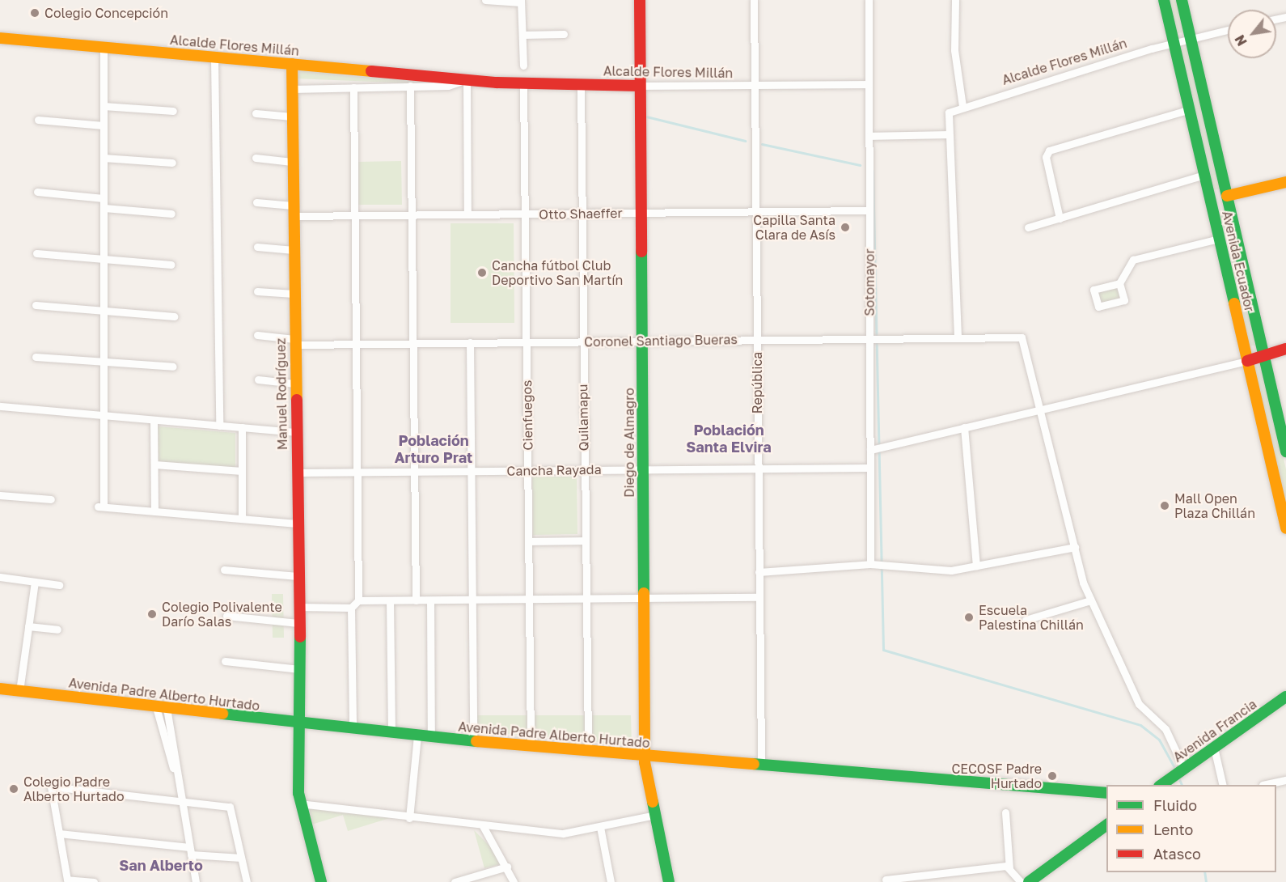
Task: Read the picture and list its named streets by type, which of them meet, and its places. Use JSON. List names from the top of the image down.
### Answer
{
  "streets": {
    "street": [
      "Alcalde Flores Millán",
      "Otto Shaeffer",
      "Avenida Ecuador",
      "Sotomayor",
      "Coronel Santiago Bueras",
      "República",
      "Manuel Rodríguez",
      "Cienfuegos",
      "Quilamapu",
      "Diego de Almagro",
      "Cancha Rayada",
      "Avenida Padre Alberto Hurtado",
      "Avenida Francia"
    ]
  },
  "crossings": [
    ["Alcalde Flores Millán", "Avenida Ecuador"],
    ["Alcalde Flores Millán", "Sotomayor"],
    ["Alcalde Flores Millán", "República"],
    ["Alcalde Flores Millán", "Manuel Rodríguez"],
    ["Alcalde Flores Millán", "Cienfuegos"],
    ["Alcalde Flores Millán", "Quilamapu"],
    ["Alcalde Flores Millán", "Diego de Almagro"],
    ["Otto Shaeffer", "Sotomayor"],
    ["Otto Shaeffer", "República"],
    ["Otto Shaeffer", "Manuel Rodríguez"],
    ["Otto Shaeffer", "Cienfuegos"],
    ["Otto Shaeffer", "Quilamapu"],
    ["Otto Shaeffer", "Diego de Almagro"],
    ["Sotomayor", "Coronel Santiago Bueras"],
    ["Sotomayor", "Cancha Rayada"],
    ["Coronel Santiago Bueras", "República"],
    ["Coronel Santiago Bueras", "Manuel Rodríguez"],
    ["Coronel Santiago Bueras", "Cienfuegos"],
    ["Coronel Santiago Bueras", "Quilamapu"],
    ["Coronel Santiago Bueras", "Diego de Almagro"],
    ["República", "Cancha Rayada"],
    ["República", "Avenida Padre Alberto Hurtado"],
    ["Manuel Rodríguez", "Cancha Rayada"],
    ["Manuel Rodríguez", "Avenida Padre Alberto Hurtado"],
    ["Cienfuegos", "Cancha Rayada"],
    ["Cienfuegos", "Avenida Padre Alberto Hurtado"],
    ["Quilamapu", "Cancha Rayada"],
    ["Quilamapu", "Avenida Padre Alberto Hurtado"],
    ["Diego de Almagro", "Cancha Rayada"],
    ["Diego de Almagro", "Avenida Padre Alberto Hurtado"]
  ],
  "districts": ["Población Santa Elvira", "Población Arturo Prat", "San Alberto"],
  "places": [
    "Colegio Concepción",
    "Capilla Santa Clara de Asís",
    "Cancha fútbol Club Deportivo San Martín",
    "Mall Open Plaza Chillán",
    "Colegio Polivalente Darío Salas",
    "Escuela Palestina Chillán",
    "CECOSF Padre Hurtado",
    "Colegio Padre Alberto Hurtado"
  ],
  "legend": ["Fluido", "Lento", "Atasco"],
  "north": "bottom left"
}
